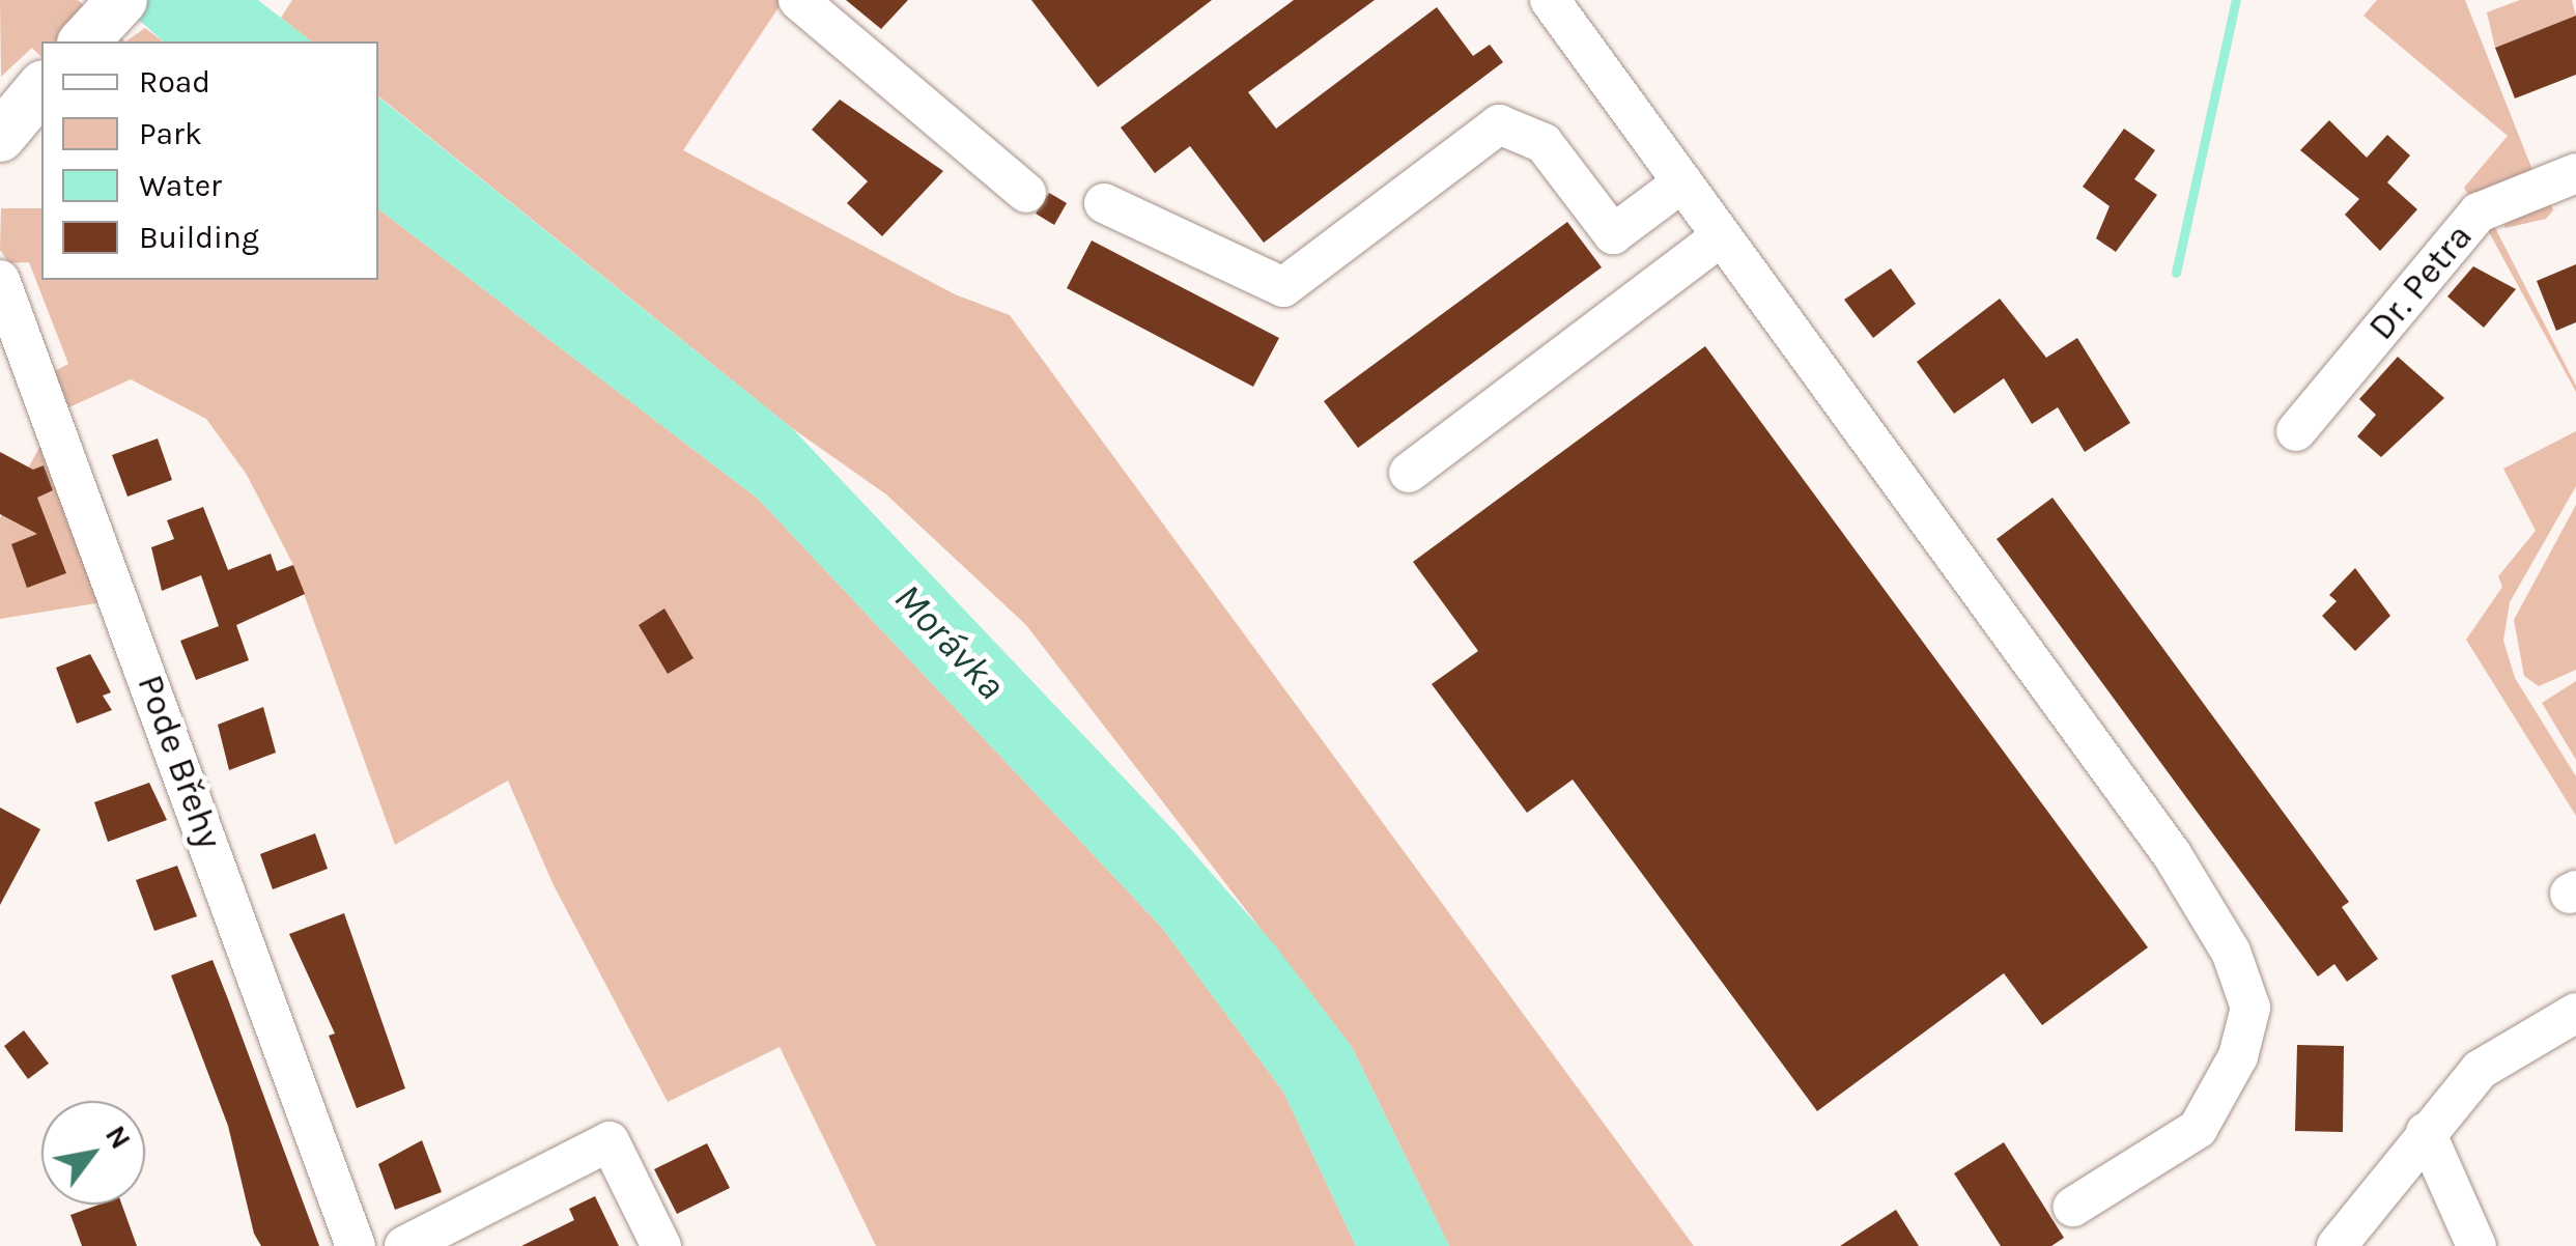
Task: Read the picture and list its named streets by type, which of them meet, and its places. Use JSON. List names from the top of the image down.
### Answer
{
  "streets": {
    "street": ["Dr. Petra", "Pode Břehy"]
  },
  "water": ["Morávka"],
  "legend": [
    "Road",
    "Park",
    "Water",
    "Building"
  ],
  "north": "top right"
}
